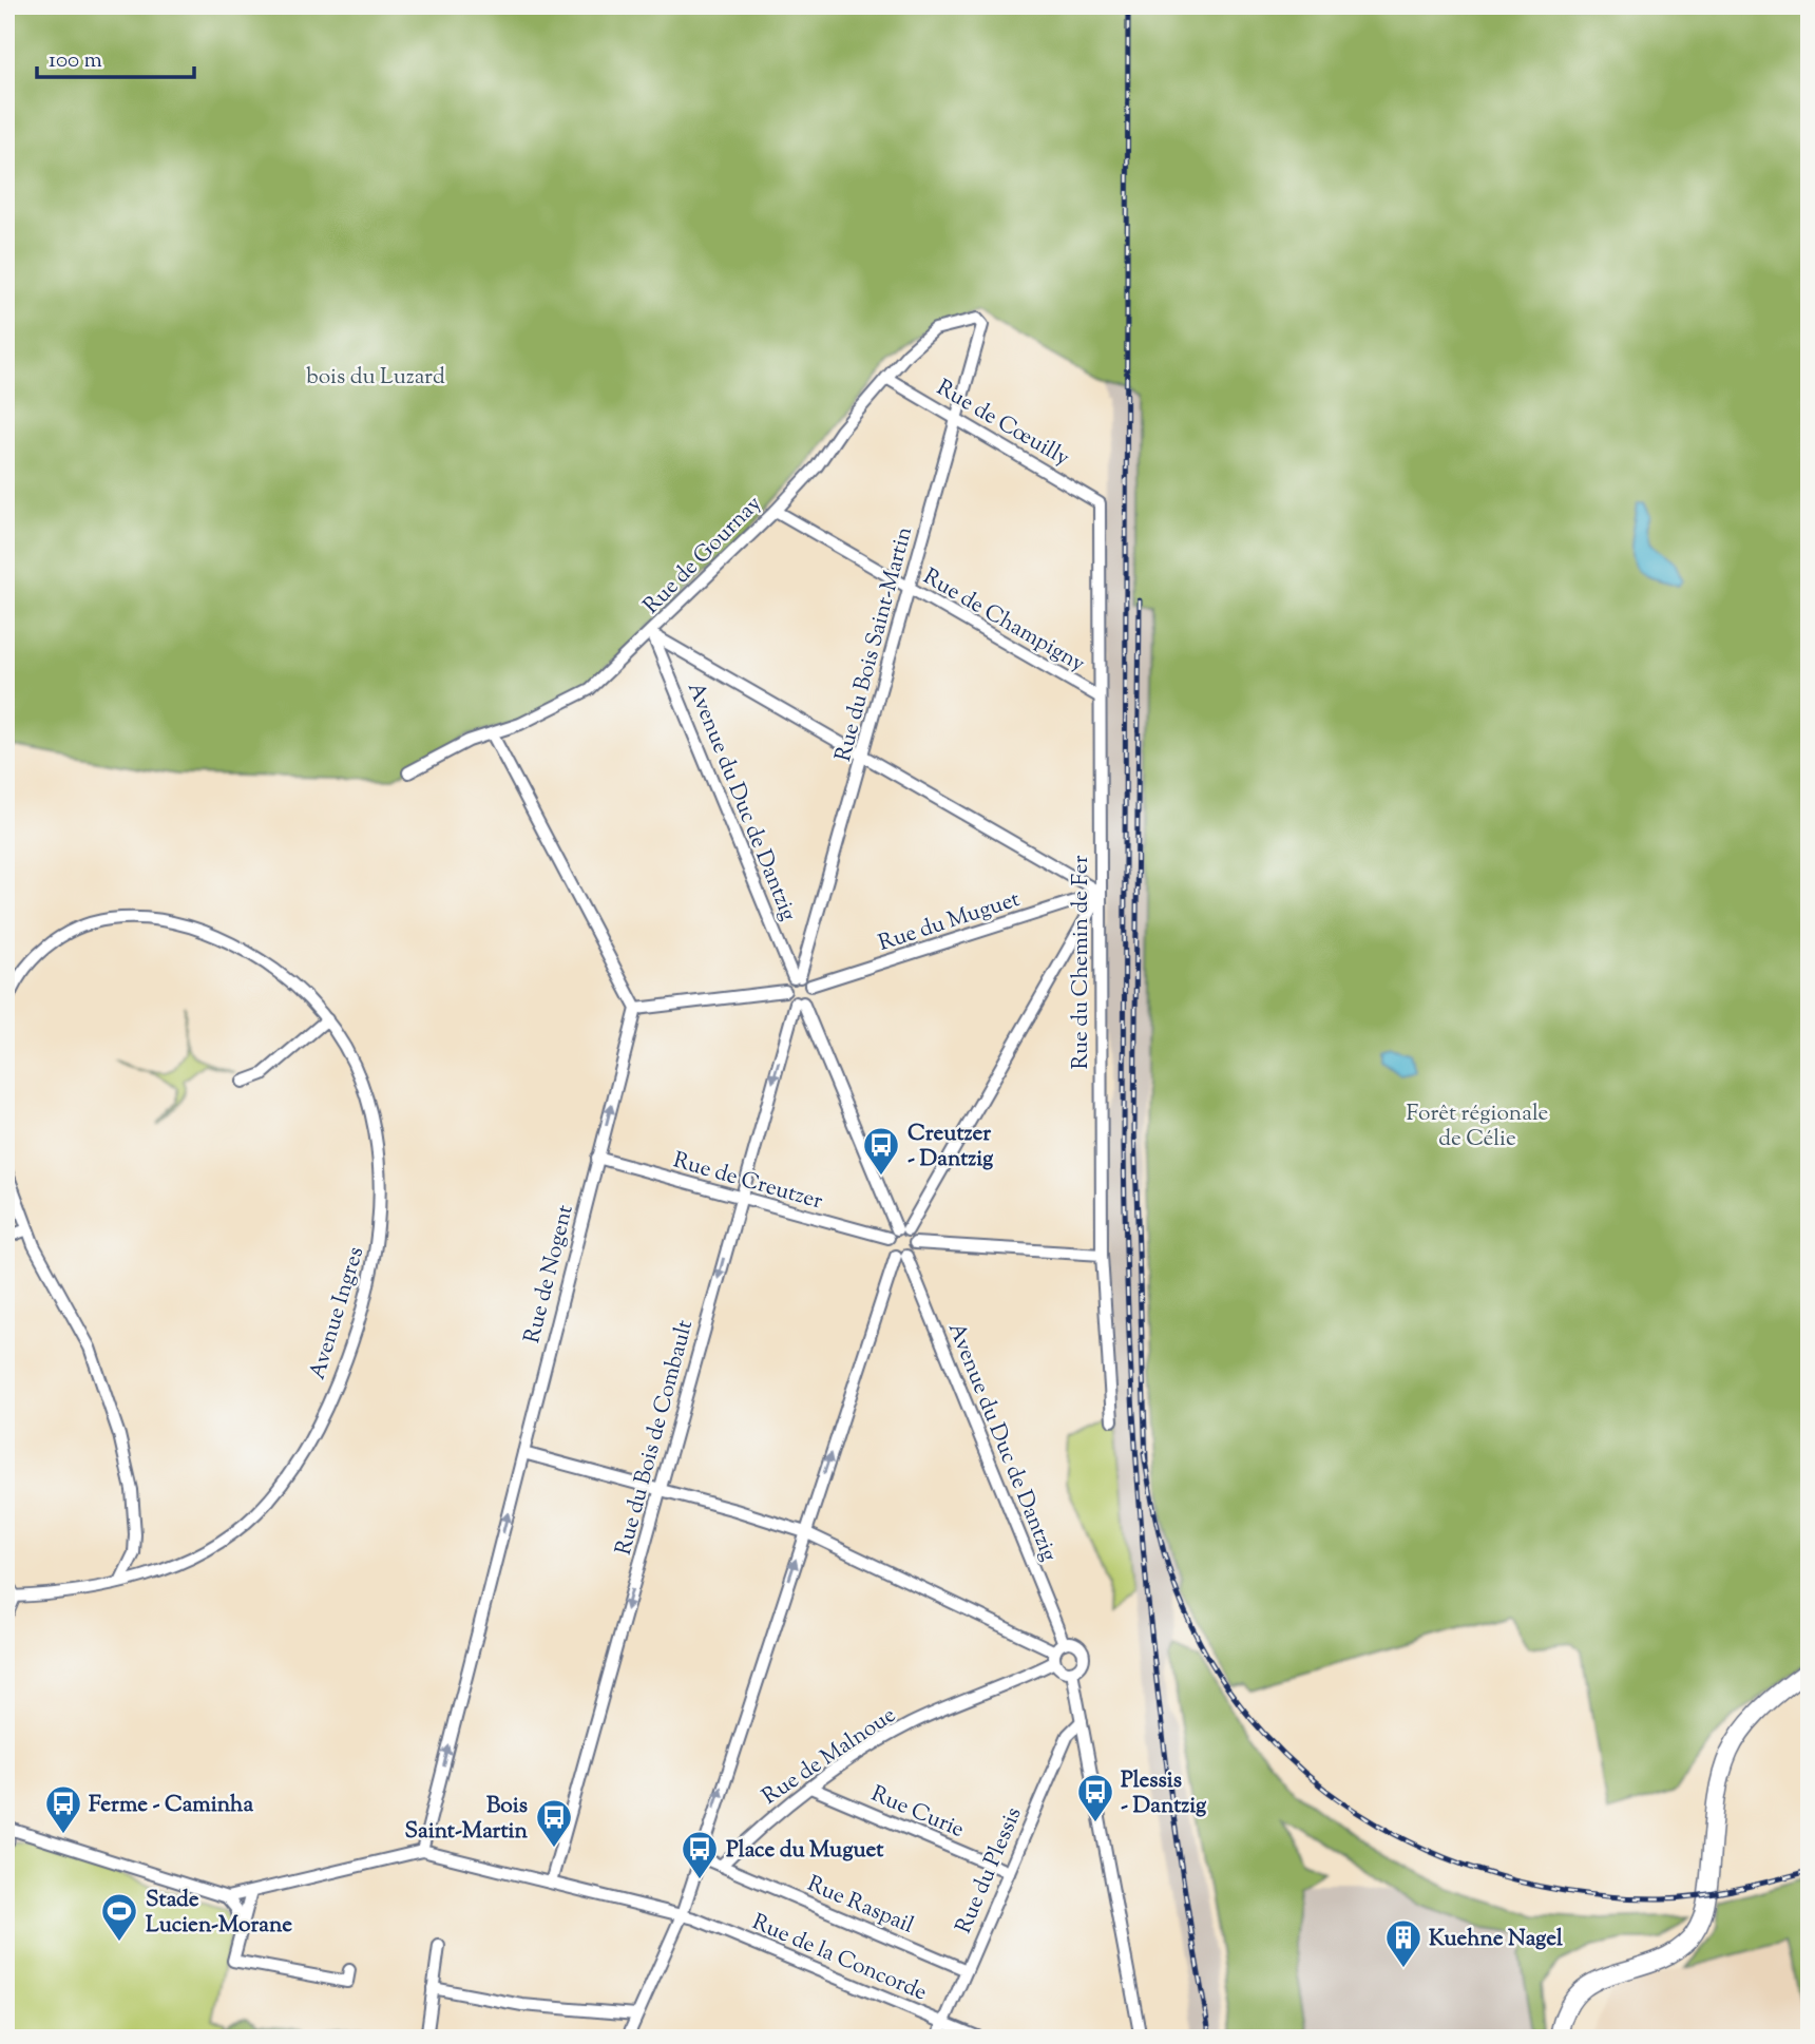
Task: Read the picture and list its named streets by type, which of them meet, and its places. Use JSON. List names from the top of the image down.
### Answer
{
  "streets": {
    "street": [
      "Rue de Cœuilly",
      "Rue de Gournay",
      "Rue de Champigny",
      "Rue du Bois Saint-Martin",
      "Avenue du Duc de Dantzig",
      "Rue du Muguet",
      "Rue du Chemin de Fer",
      "Rue de Creutzer",
      "Rue de Nogent",
      "Avenue Ingres",
      "Rue du Bois de Combault",
      "Rue de Malnoue",
      "Rue Curie",
      "Rue du Plessis",
      "Rue Raspail",
      "Rue de la Concorde"
    ]
  },
  "crossings": [
    ["Rue de Cœuilly", "Rue de Gournay"],
    ["Rue de Cœuilly", "Rue du Bois Saint-Martin"],
    ["Rue de Cœuilly", "Rue du Chemin de Fer"],
    ["Rue de Gournay", "Rue de Champigny"],
    ["Rue de Gournay", "Rue du Bois Saint-Martin"],
    ["Rue de Gournay", "Avenue du Duc de Dantzig"],
    ["Rue de Champigny", "Rue du Bois Saint-Martin"],
    ["Rue de Champigny", "Rue du Chemin de Fer"],
    ["Rue du Bois Saint-Martin", "Avenue du Duc de Dantzig"],
    ["Avenue du Duc de Dantzig", "Rue de Creutzer"],
    ["Avenue du Duc de Dantzig", "Rue de Malnoue"],
    ["Rue du Muguet", "Rue du Chemin de Fer"],
    ["Rue du Muguet", "Rue du Bois de Combault"],
    ["Rue de Creutzer", "Rue de Nogent"],
    ["Rue de Creutzer", "Rue du Bois de Combault"],
    ["Rue de Nogent", "Rue de la Concorde"],
    ["Rue du Bois de Combault", "Rue de la Concorde"],
    ["Rue de Malnoue", "Rue Curie"],
    ["Rue de Malnoue", "Rue Raspail"],
    ["Rue Curie", "Rue du Plessis"],
    ["Rue du Plessis", "Rue Raspail"],
    ["Rue du Plessis", "Rue de la Concorde"]
  ],
  "one_way": ["Rue de Nogent", "Rue du Bois de Combault"],
  "parks": ["bois du Luzard", "Forêt régionale de Célie"],
  "places": {
    "bus stop": [
      "Creutzer - Dantzig",
      "Plessis - Dantzig",
      "Ferme - Caminha",
      "Bois Saint-Martin",
      "Place du Muguet"
    ],
    "sports": ["Stade Lucien-Morane"],
    "building": ["Kuehne Nagel"]
  },
  "scale_bar": "100 m"
}
